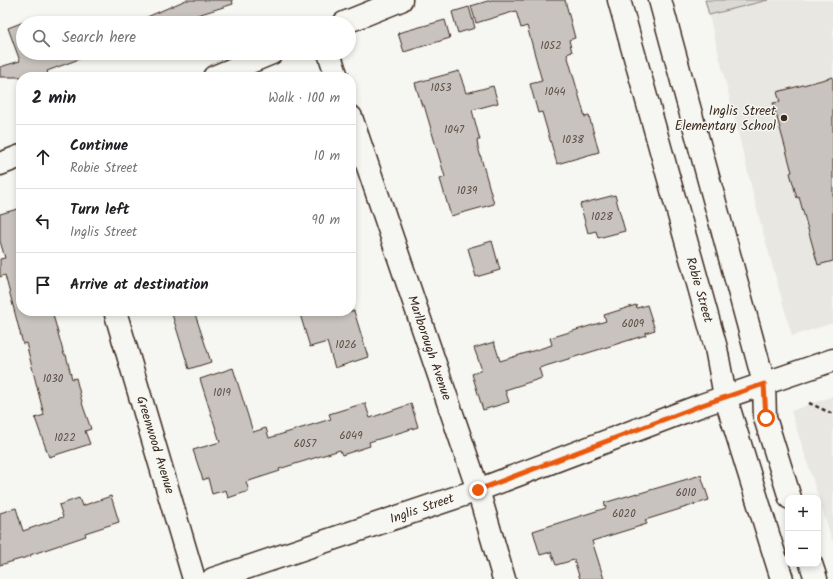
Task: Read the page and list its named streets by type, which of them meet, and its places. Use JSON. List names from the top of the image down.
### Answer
{
  "streets": {
    "street": [
      "Robie Street",
      "Marlborough Avenue",
      "Greenwood Avenue",
      "Inglis Street"
    ]
  },
  "crossings": [
    ["Robie Street", "Inglis Street"],
    ["Marlborough Avenue", "Inglis Street"]
  ],
  "places": ["Inglis Street Elementary School"],
  "house_numbers": [
    "1052",
    "1053",
    "1044",
    "1047",
    "1038",
    "1039",
    "1028",
    "6009",
    "1026",
    "1030",
    "1019",
    "6049",
    "1022",
    "6057",
    "6010",
    "6020"
  ],
  "page": {
    "search": "Search here",
    "heading": ["2 min", "Walk · 100 m"],
    "list": [
      ["Continue", "Robie Street", "10 m"],
      ["Turn left", "Inglis Street", "90 m"],
      "Arrive at destination"
    ],
    "map_buttons": ["+", "−"]
  }
}
